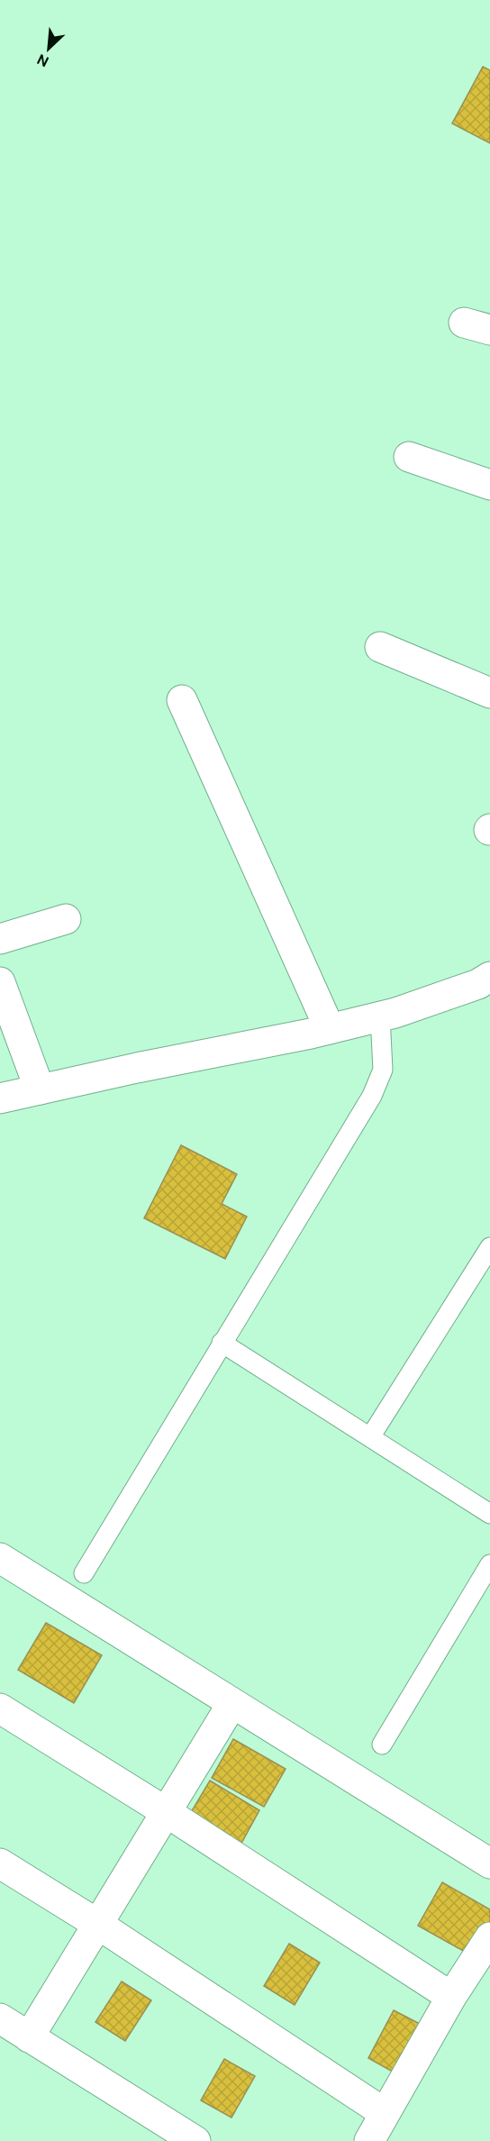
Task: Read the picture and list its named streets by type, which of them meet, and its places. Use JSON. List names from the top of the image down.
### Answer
{
  "north": "bottom left"
}
